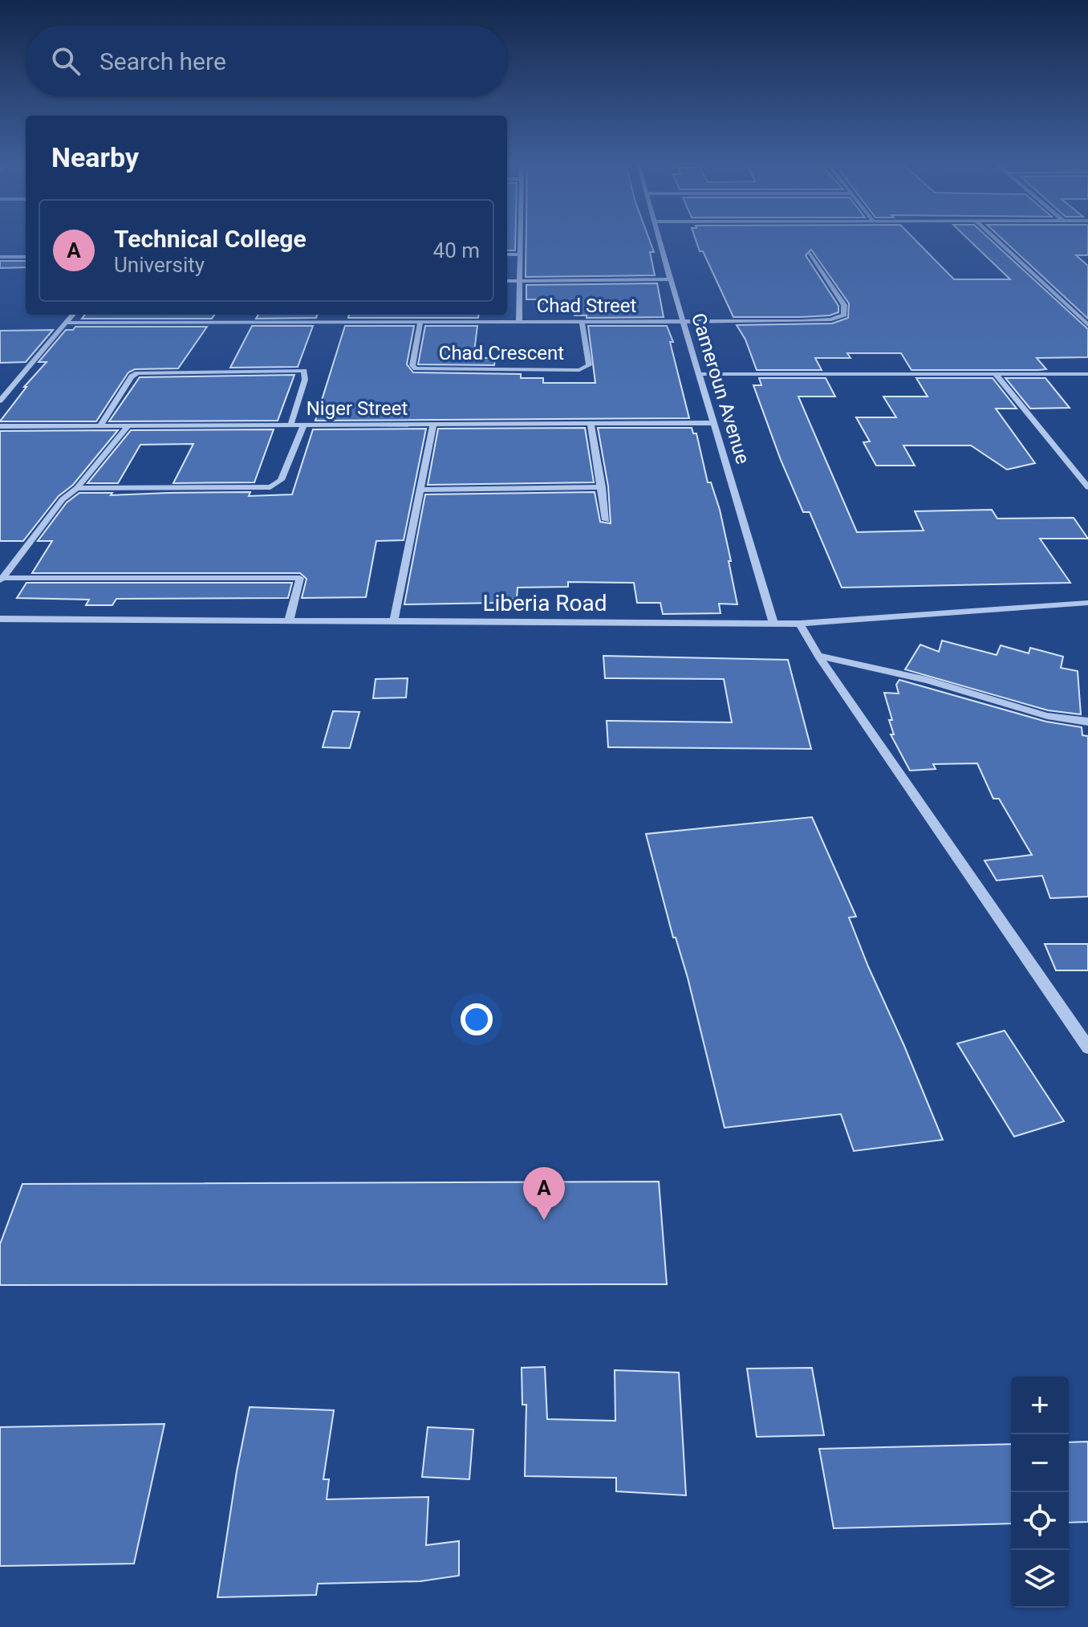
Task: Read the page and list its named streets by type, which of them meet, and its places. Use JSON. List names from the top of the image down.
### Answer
{
  "streets": {
    "street": [
      "Chad Street",
      "Chad Crescent",
      "Cameroun Avenue",
      "Niger Street",
      "Liberia Road"
    ]
  },
  "crossings": [
    ["Chad Street", "Chad Crescent"],
    ["Chad Street", "Cameroun Avenue"],
    ["Cameroun Avenue", "Niger Street"],
    ["Cameroun Avenue", "Liberia Road"]
  ],
  "page": {
    "search": "Search here",
    "heading": "Nearby",
    "list": [
      {
        "mark": "A",
        "name": "Technical College",
        "note": "University",
        "value": "40 m"
      }
    ],
    "pins": "A",
    "map_buttons": ["+", "−"]
  }
}
